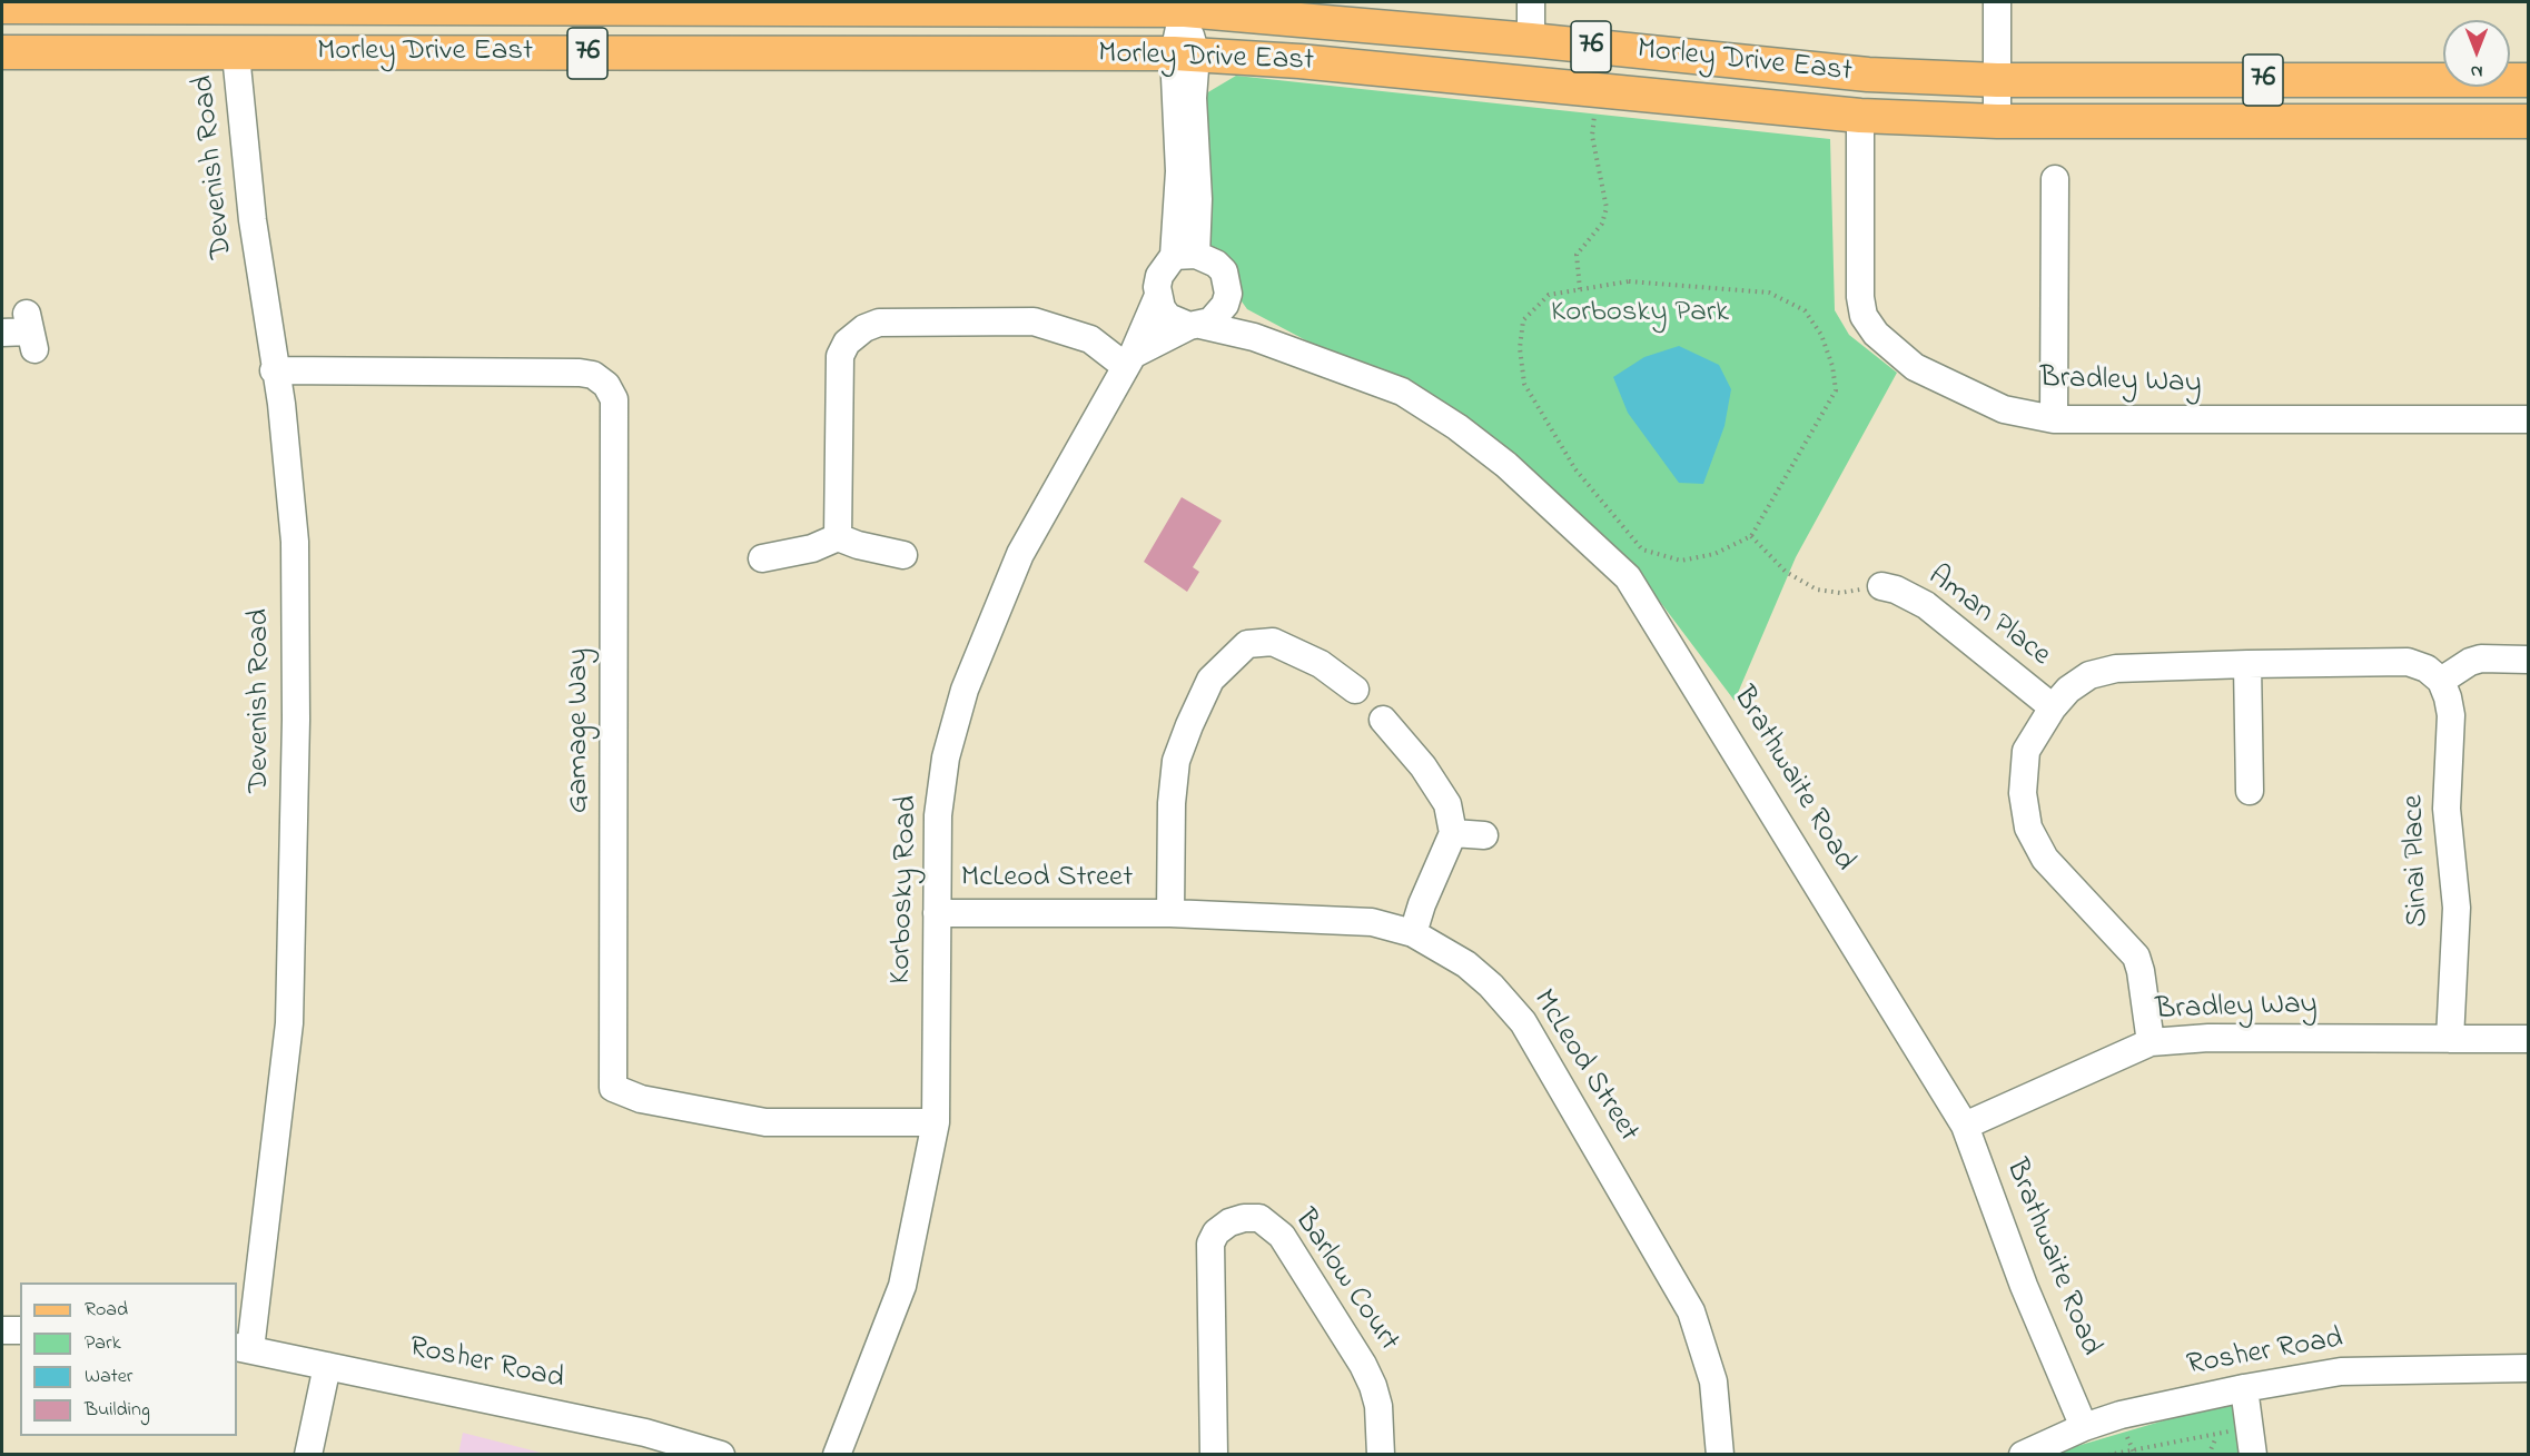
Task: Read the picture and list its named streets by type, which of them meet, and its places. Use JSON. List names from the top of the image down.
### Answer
{
  "streets": {
    "main road": ["76", "Morley Drive East"],
    "street": [
      "Devenish Road",
      "Bradley Way",
      "Aman Place",
      "Gamage Way",
      "Brathwaite Road",
      "Sinai Place",
      "McLeod Street",
      "Korbosky Road",
      "Barlow Court",
      "Rosher Road"
    ]
  },
  "crossings": [
    ["Morley Drive East", "Devenish Road"],
    ["Morley Drive East", "Bradley Way"],
    ["Devenish Road", "Gamage Way"],
    ["Devenish Road", "Rosher Road"],
    ["Bradley Way", "Brathwaite Road"],
    ["Bradley Way", "Sinai Place"],
    ["Gamage Way", "Korbosky Road"],
    ["Brathwaite Road", "Korbosky Road"],
    ["Brathwaite Road", "Rosher Road"],
    ["McLeod Street", "Korbosky Road"]
  ],
  "parks": ["Korbosky Park"],
  "legend": [
    "Road",
    "Park",
    "Water",
    "Building"
  ],
  "north": "bottom"
}
